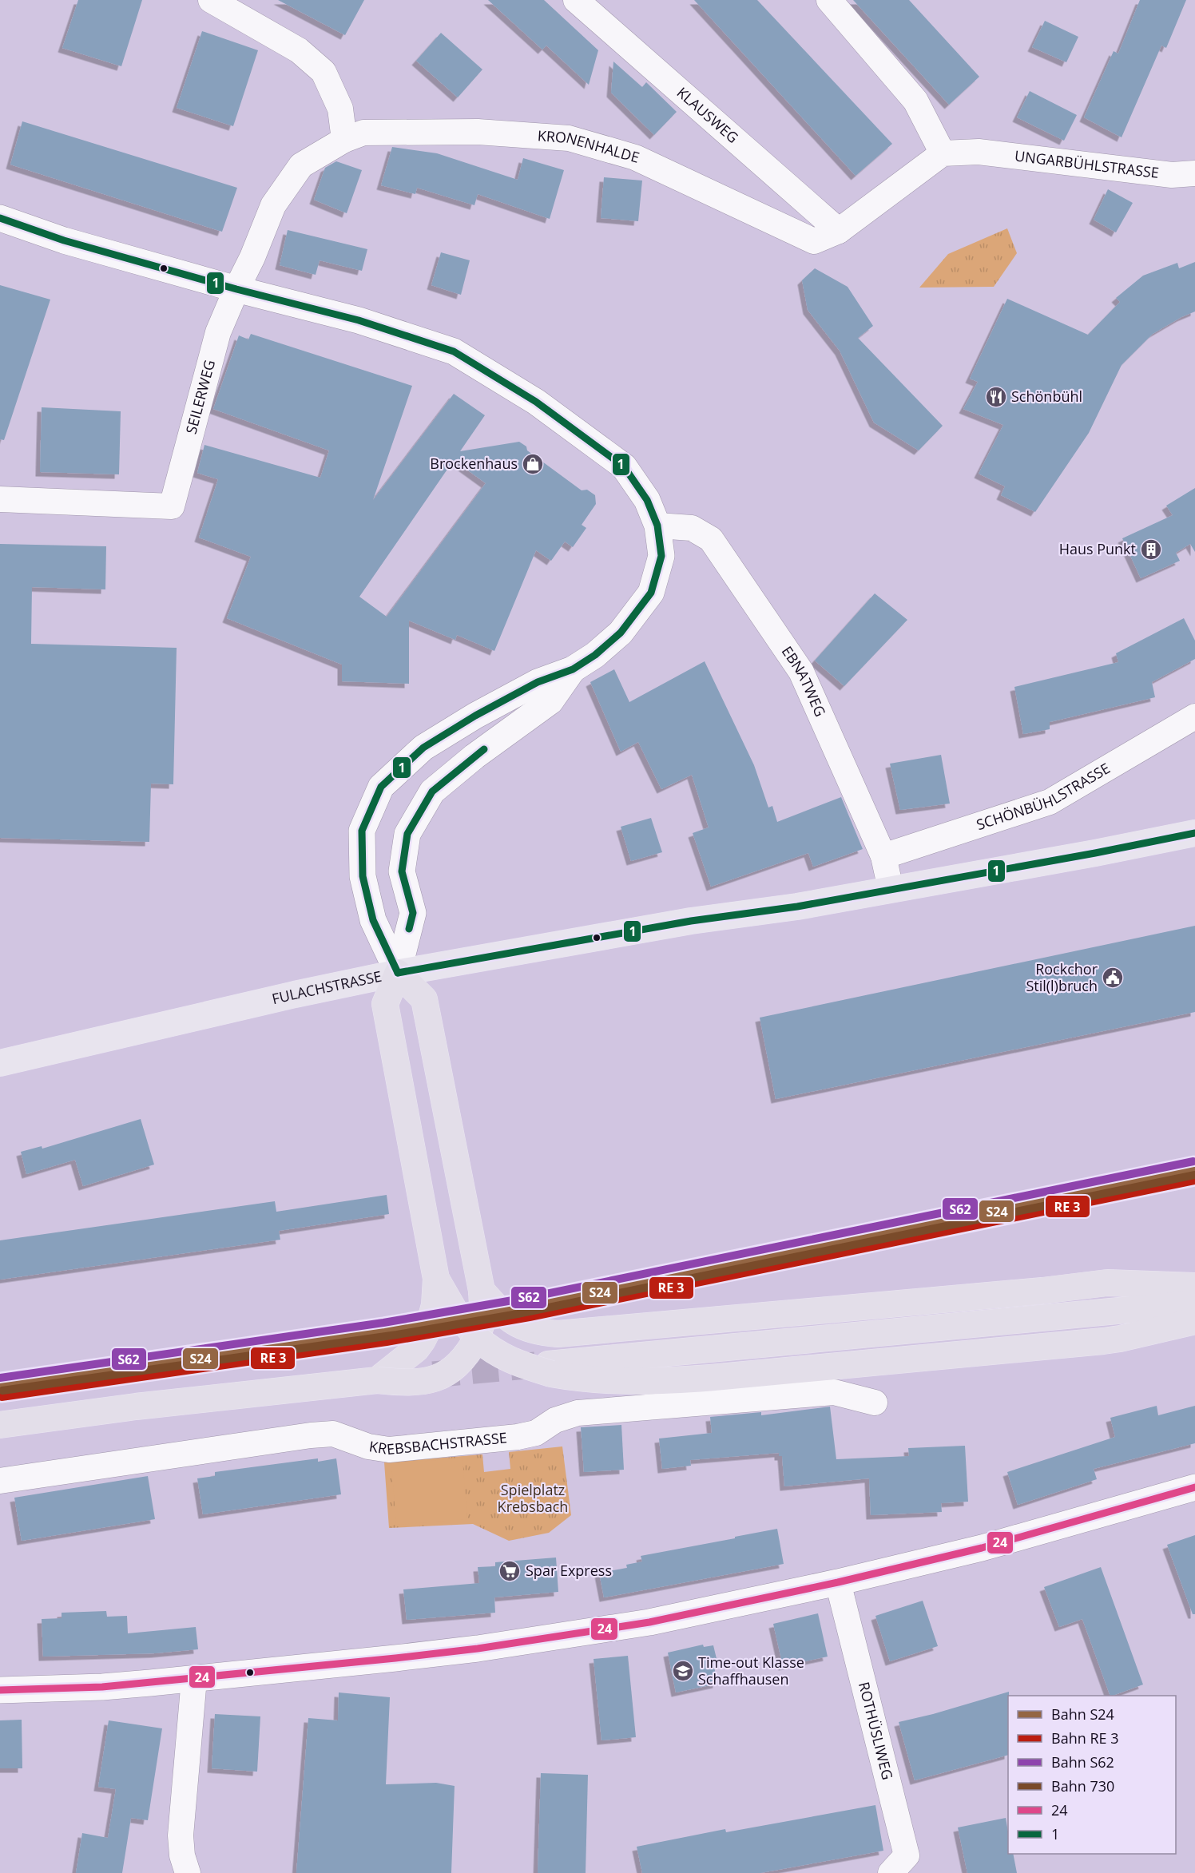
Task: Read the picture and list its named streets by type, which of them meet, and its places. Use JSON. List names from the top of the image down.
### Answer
{
  "streets": {
    "main road": ["FULACHSTRASSE"],
    "street": [
      "KLAUSWEG",
      "KRONENHALDE",
      "UNGARBÜHLSTRASSE",
      "SEILERWEG",
      "EBNATWEG",
      "SCHÖNBÜHLSTRASSE",
      "KREBSBACHSTRASSE",
      "ROTHÜSLIWEG"
    ]
  },
  "crossings": [
    ["KLAUSWEG", "KRONENHALDE"],
    ["KRONENHALDE", "UNGARBÜHLSTRASSE"],
    ["KRONENHALDE", "SEILERWEG"],
    ["EBNATWEG", "SCHÖNBÜHLSTRASSE"],
    ["EBNATWEG", "FULACHSTRASSE"]
  ],
  "parks": ["Spielplatz Krebsbach"],
  "places": {
    "restaurant": ["Schönbühl"],
    "shop": ["Brockenhaus"],
    "building": ["Haus Punkt"],
    "public building": ["Rockchor Stil(l)bruch"],
    "supermarket": ["Spar Express"],
    "school or university": ["Time-out Klasse Schaffhausen"]
  },
  "lines": [
    "transit line 1",
    "rail line S62",
    "rail line S24",
    "rail line 730",
    "transit line 24"
  ],
  "legend": [
    "Bahn S24",
    "Bahn RE 3",
    "Bahn S62",
    "Bahn 730",
    "24",
    "1"
  ]
}
